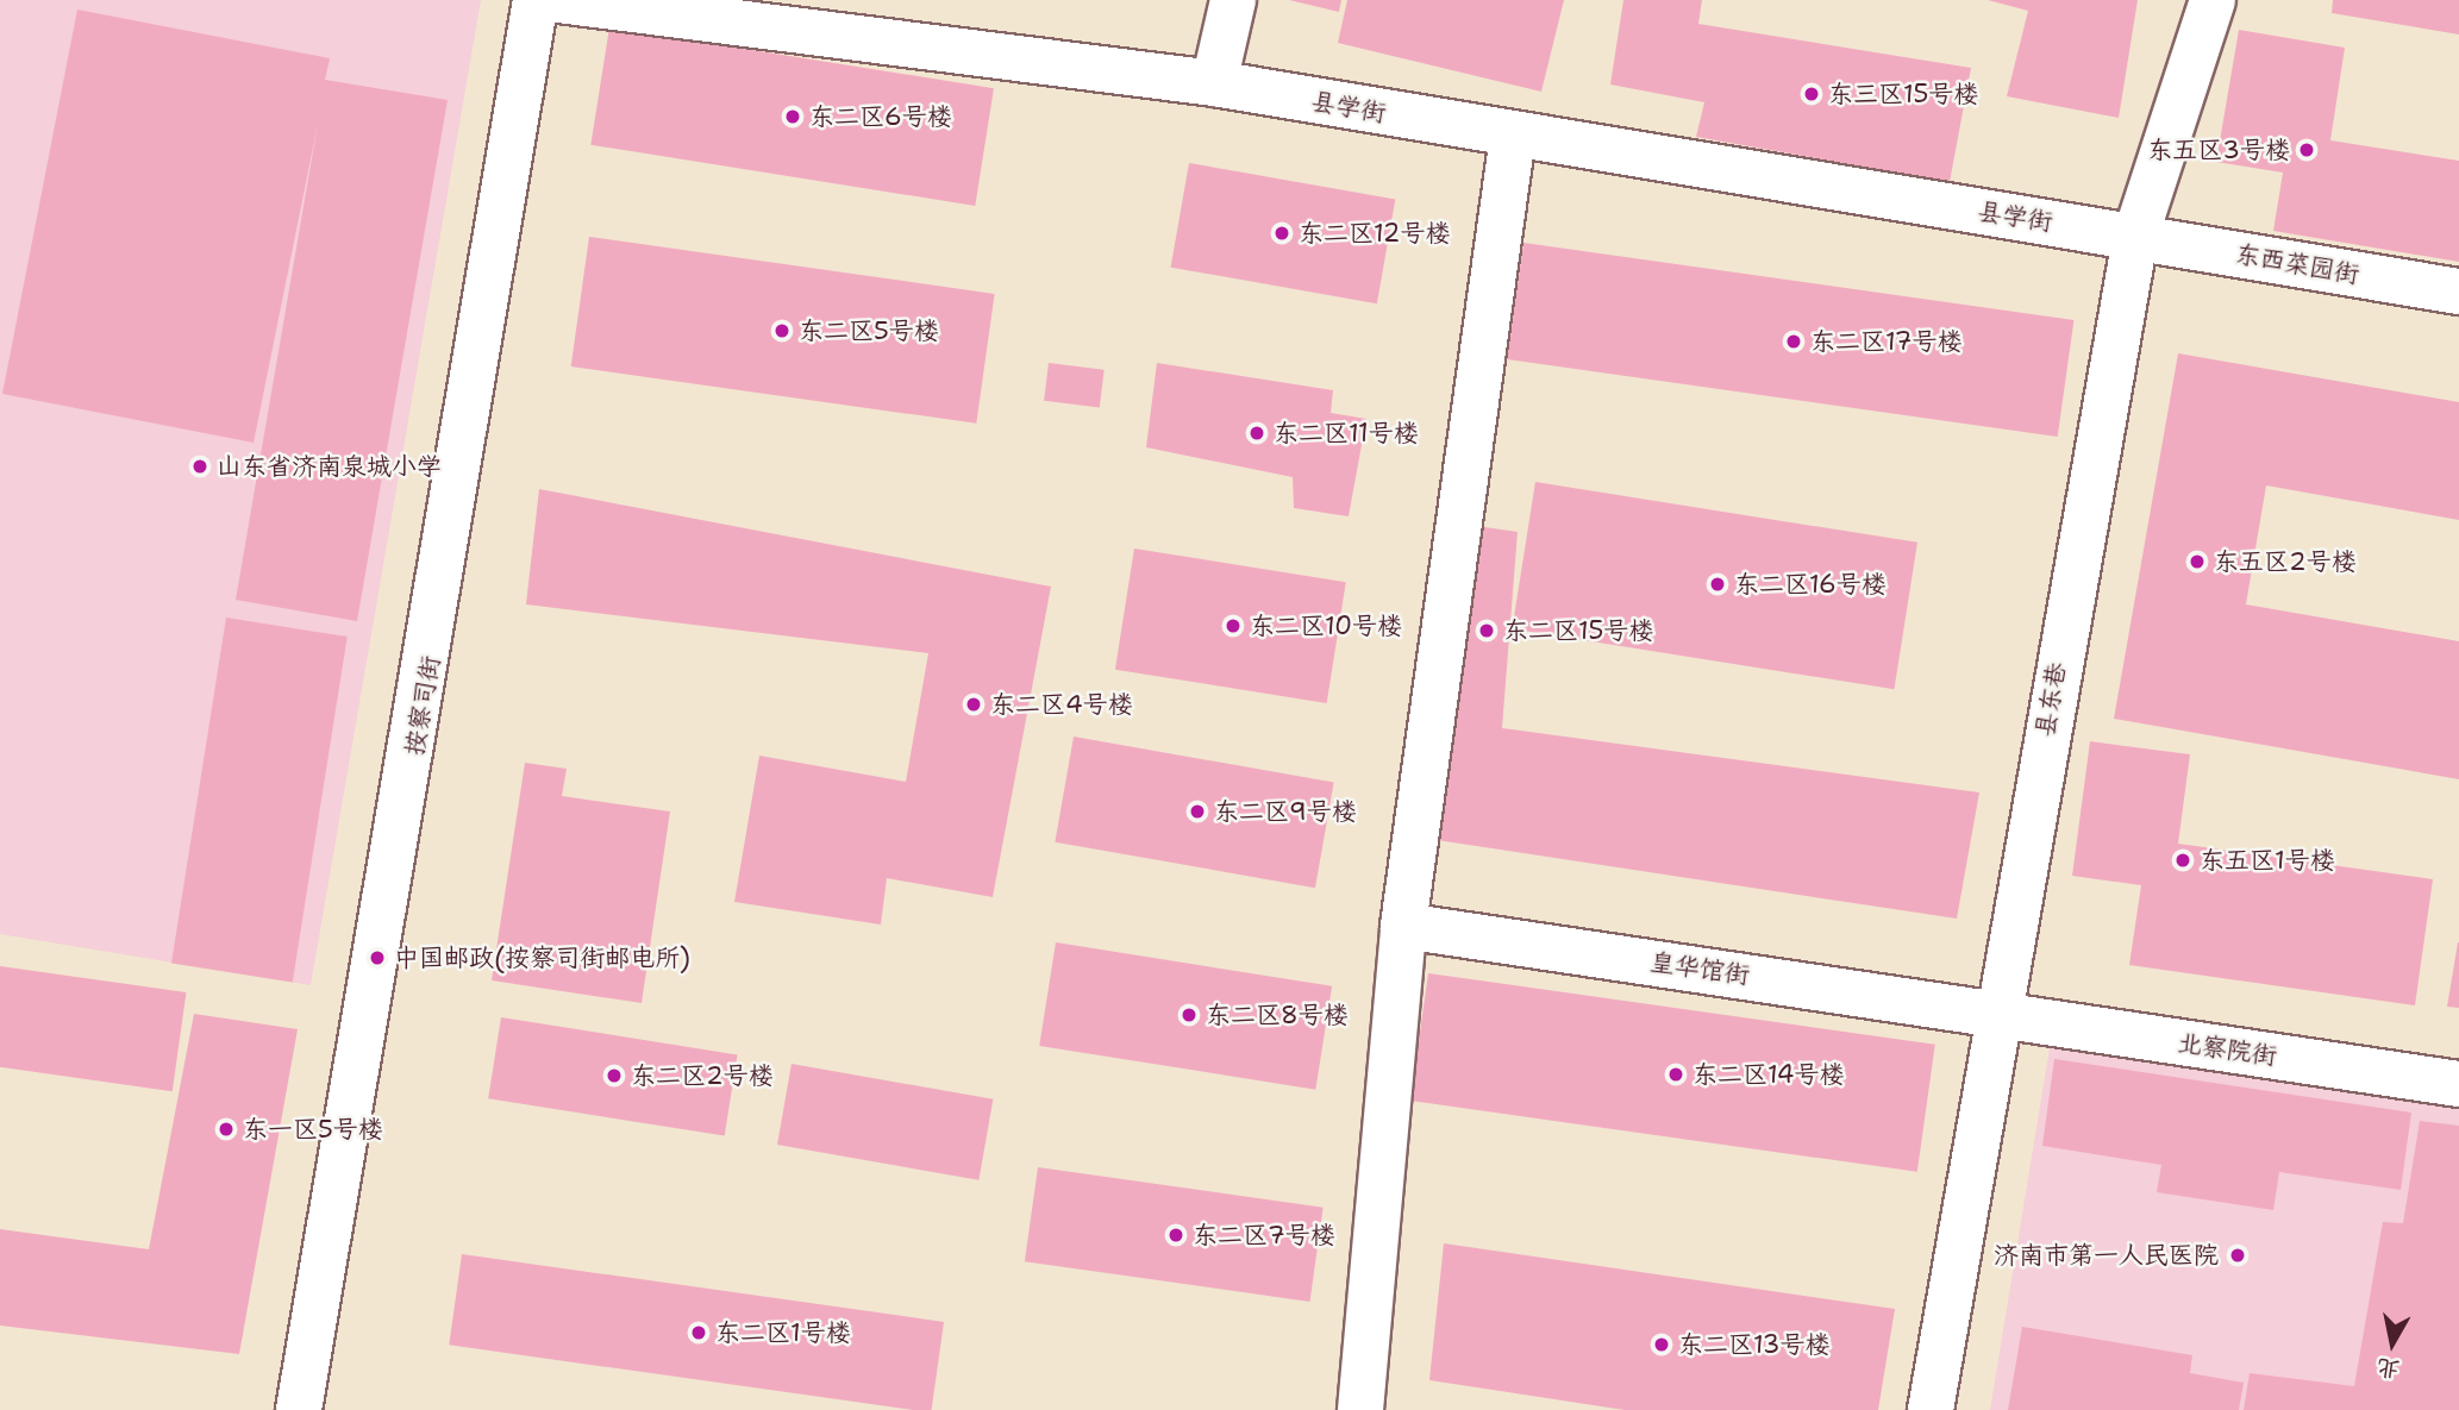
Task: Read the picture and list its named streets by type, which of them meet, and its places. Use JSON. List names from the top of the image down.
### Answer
{
  "streets": {
    "street": [
      "县学街",
      "东西菜园街",
      "县东巷",
      "按察司街",
      "皇华馆街",
      "北察院街"
    ]
  },
  "crossings": [
    ["县学街", "东西菜园街"],
    ["县学街", "县东巷"],
    ["东西菜园街", "县东巷"],
    ["县东巷", "皇华馆街"],
    ["县东巷", "北察院街"],
    ["皇华馆街", "北察院街"]
  ],
  "places": [
    "东三区15号楼",
    "东二区6号楼",
    "东五区3号楼",
    "东二区12号楼",
    "东二区5号楼",
    "东二区17号楼",
    "东二区11号楼",
    "山东省济南泉城小学",
    "东五区2号楼",
    "东二区16号楼",
    "东二区10号楼",
    "东二区15号楼",
    "东二区4号楼",
    "东二区9号楼",
    "东五区1号楼",
    "中国邮政(按察司街邮电所)",
    "东二区8号楼",
    "东二区14号楼",
    "东二区2号楼",
    "东一区5号楼",
    "东二区7号楼",
    "济南市第一人民医院",
    "东二区1号楼",
    "东二区13号楼"
  ],
  "north": "bottom"
}
